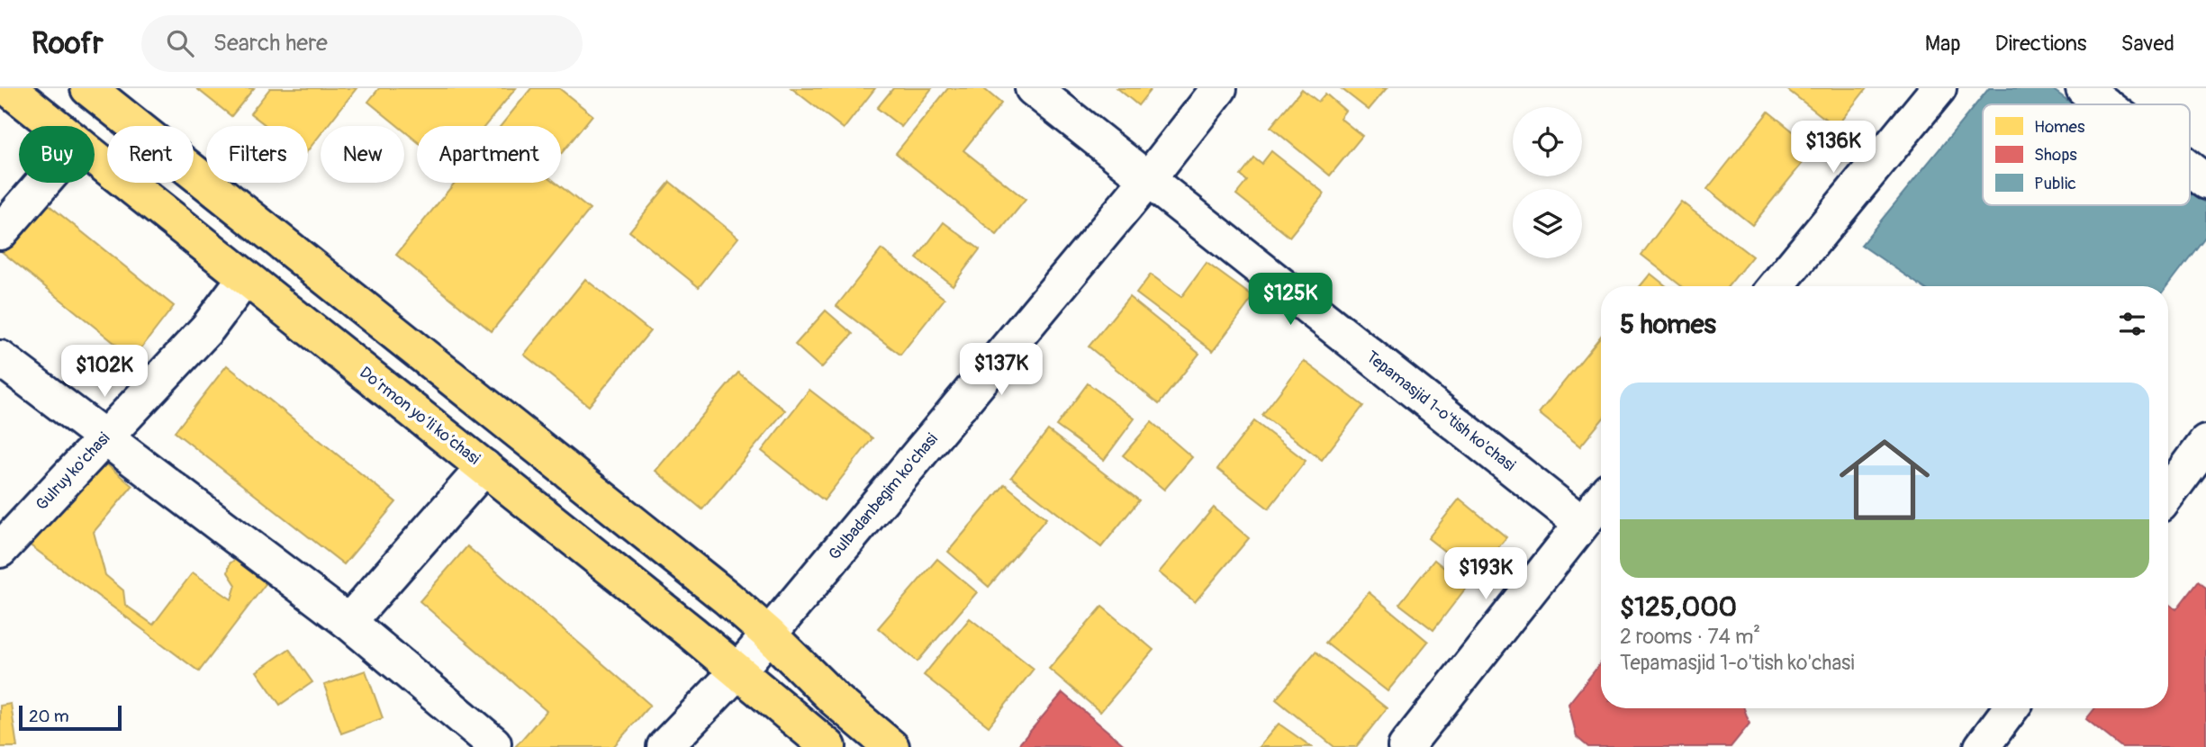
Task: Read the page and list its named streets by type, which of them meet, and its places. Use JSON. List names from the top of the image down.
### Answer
{
  "streets": {
    "main road": ["Do‘rmon yo‘li ko‘chasi"],
    "street": ["Tepamasjid 1-o'tish ko'chasi", "Gulruy ko'chasi", "Gulbadanbegim ko'chasi"]
  },
  "crossings": [
    ["Tepamasjid 1-o'tish ko'chasi", "Gulbadanbegim ko'chasi"],
    ["Do‘rmon yo‘li ko‘chasi", "Gulruy ko'chasi"],
    ["Do‘rmon yo‘li ko‘chasi", "Gulbadanbegim ko'chasi"]
  ],
  "legend": ["Homes", "Shops", "Public"],
  "scale_bar": "20 m",
  "page": {
    "header": "Roofr",
    "search": "Search here",
    "nav": ["Map", "Directions", "Saved"],
    "price": [
      "$136K",
      "$125K",
      "$137K",
      "$102K",
      "$193K"
    ],
    "chip": [
      "Buy",
      "Rent",
      "Filters",
      "New",
      "Apartment"
    ],
    "heading": "5 homes",
    "list": [
      {
        "name": "$125,000",
        "note": "2 rooms · 74 m² · Tepamasjid 1-o'tish ko'chasi"
      }
    ],
    "scale": "20 m"
  }
}
